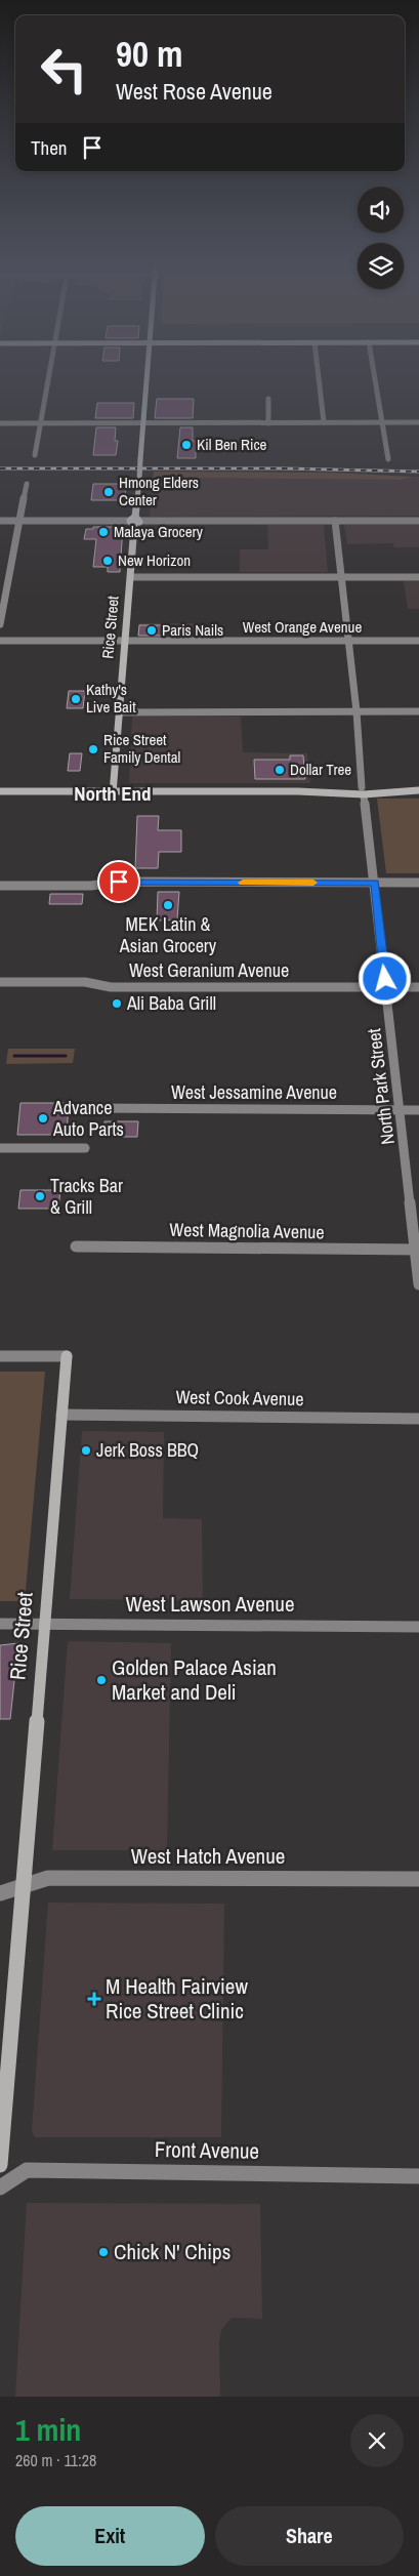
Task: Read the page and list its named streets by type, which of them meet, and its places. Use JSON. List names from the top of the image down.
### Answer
{
  "streets": {
    "main road": ["Rice Street"],
    "street": [
      "West Orange Avenue",
      "West Geranium Avenue",
      "North Park Street",
      "West Jessamine Avenue",
      "West Magnolia Avenue",
      "West Cook Avenue",
      "West Lawson Avenue",
      "West Hatch Avenue",
      "Front Avenue"
    ]
  },
  "crossings": [
    ["Rice Street", "West Orange Avenue"],
    ["Rice Street", "West Cook Avenue"],
    ["Rice Street", "West Lawson Avenue"],
    ["Rice Street", "West Hatch Avenue"],
    ["West Orange Avenue", "North Park Street"],
    ["West Geranium Avenue", "North Park Street"],
    ["North Park Street", "West Jessamine Avenue"],
    ["North Park Street", "West Magnolia Avenue"]
  ],
  "districts": ["North End"],
  "places": {
    "other": [
      "Kil Ben Rice",
      "Hmong Elders Center",
      "Malaya Grocery",
      "New Horizon",
      "Paris Nails",
      "Kathy's Live Bait",
      "Rice Street Family Dental",
      "Dollar Tree",
      "MEK Latin & Asian Grocery",
      "Ali Baba Grill",
      "Advance Auto Parts",
      "Tracks Bar & Grill",
      "Jerk Boss BBQ",
      "Golden Palace Asian Market and Deli",
      "Chick N' Chips"
    ],
    "health": ["M Health Fairview Rice Street Clinic"]
  },
  "page": {
    "turn": ["90 m", "West Rose Avenue"],
    "then": "Then",
    "heading": ["1 min", "260 m · 11:28"],
    "buttons": ["Exit", "Share"]
  }
}
